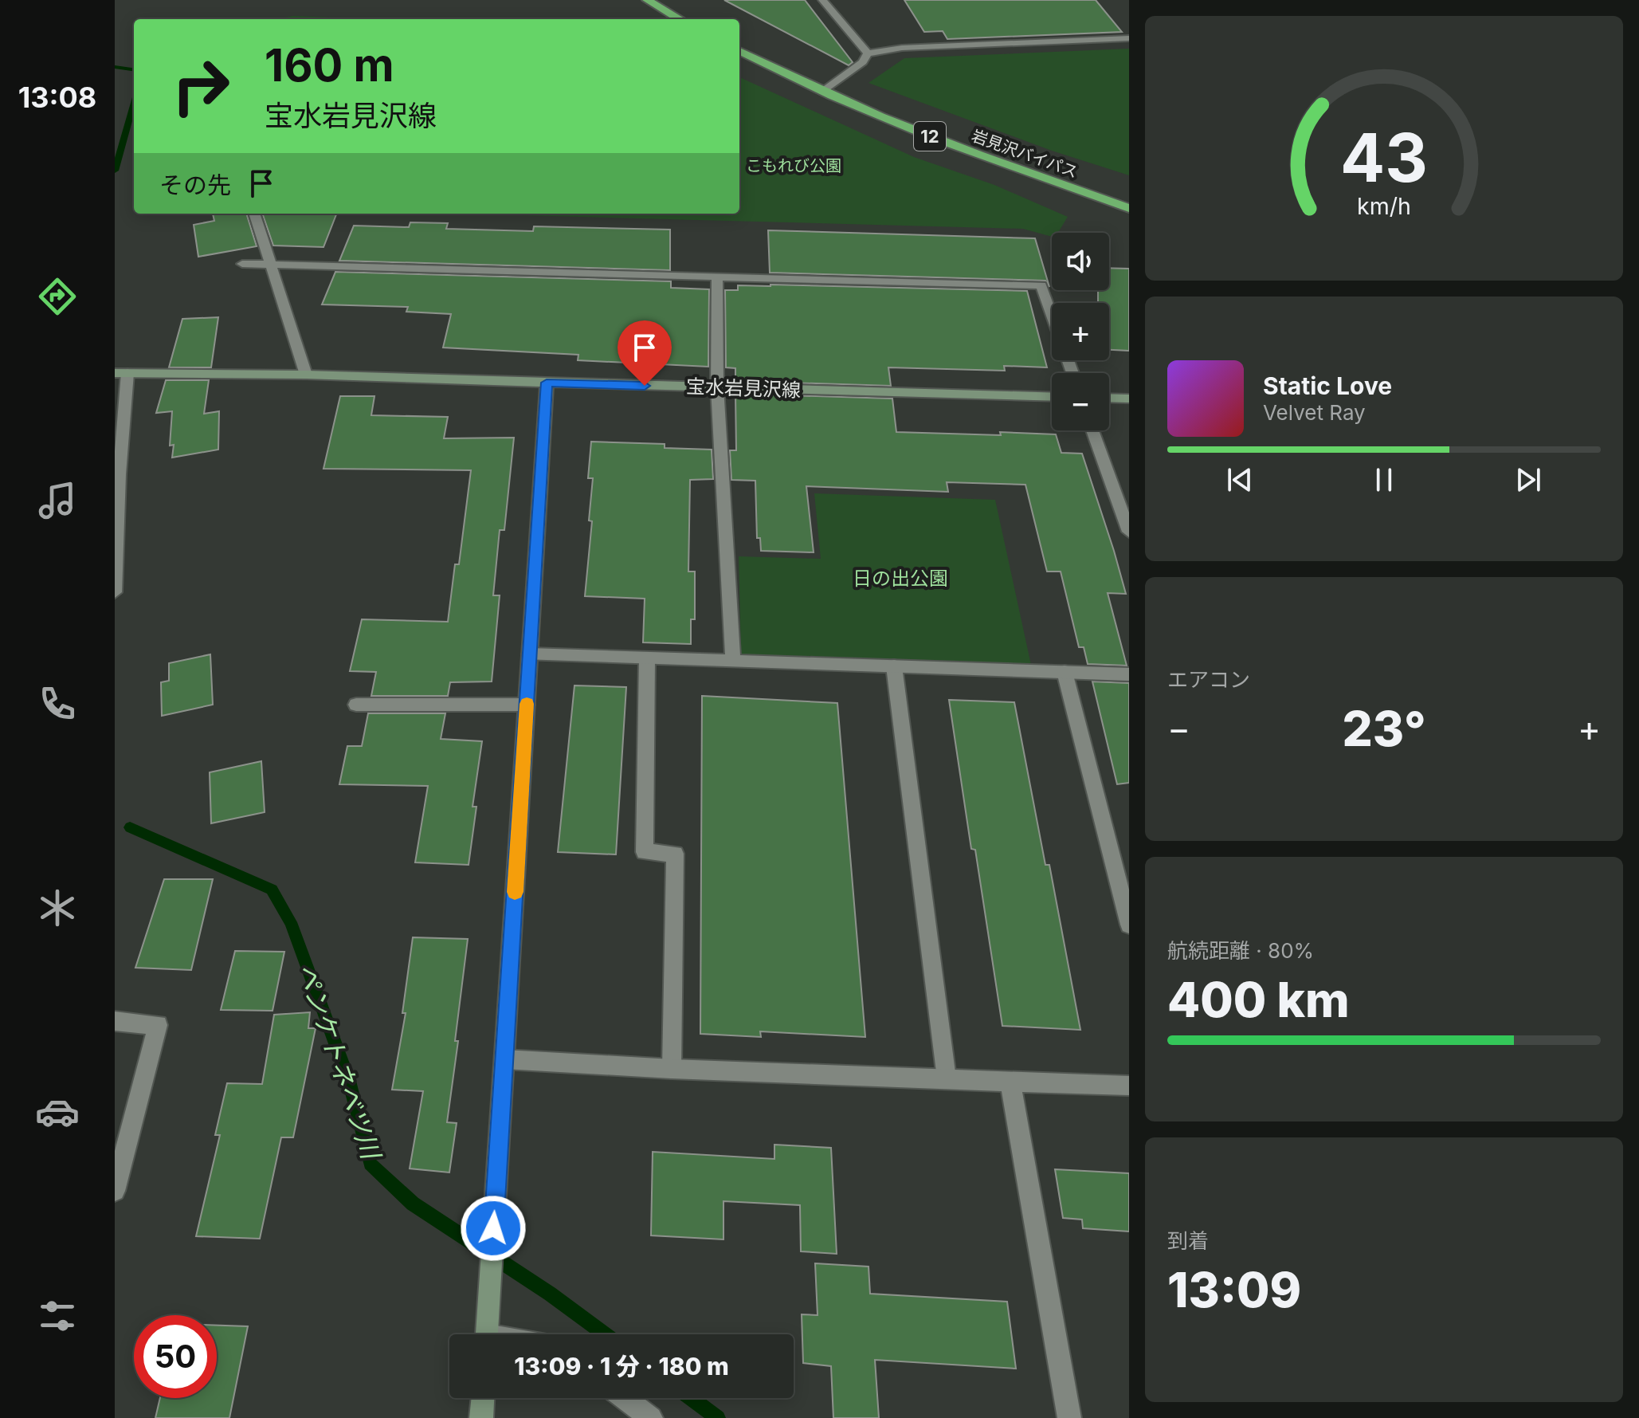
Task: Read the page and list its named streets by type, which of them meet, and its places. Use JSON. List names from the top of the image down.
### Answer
{
  "streets": {
    "highway": ["12", "岩見沢バイパス"],
    "main road": ["宝水岩見沢線"]
  },
  "water": ["ペンケトネベツ川"],
  "parks": ["こもれび公園", "日の出公園"],
  "page": {
    "tabs": "13:08",
    "turn": ["160 m", "宝水岩見沢線"],
    "then": "その先",
    "map_buttons": ["+", "−"],
    "song": ["Static Love", "Velvet Ray"],
    "tile": [
      "エアコン",
      ["航続距離 · 80%", "400 km"],
      ["到着", "13:09"]
    ],
    "heat": ["−", "23°", "+"],
    "limit": "50",
    "trip": "13:09 · 1 分 · 180 m",
    "gauge": ["43", "km/h"]
  }
}
